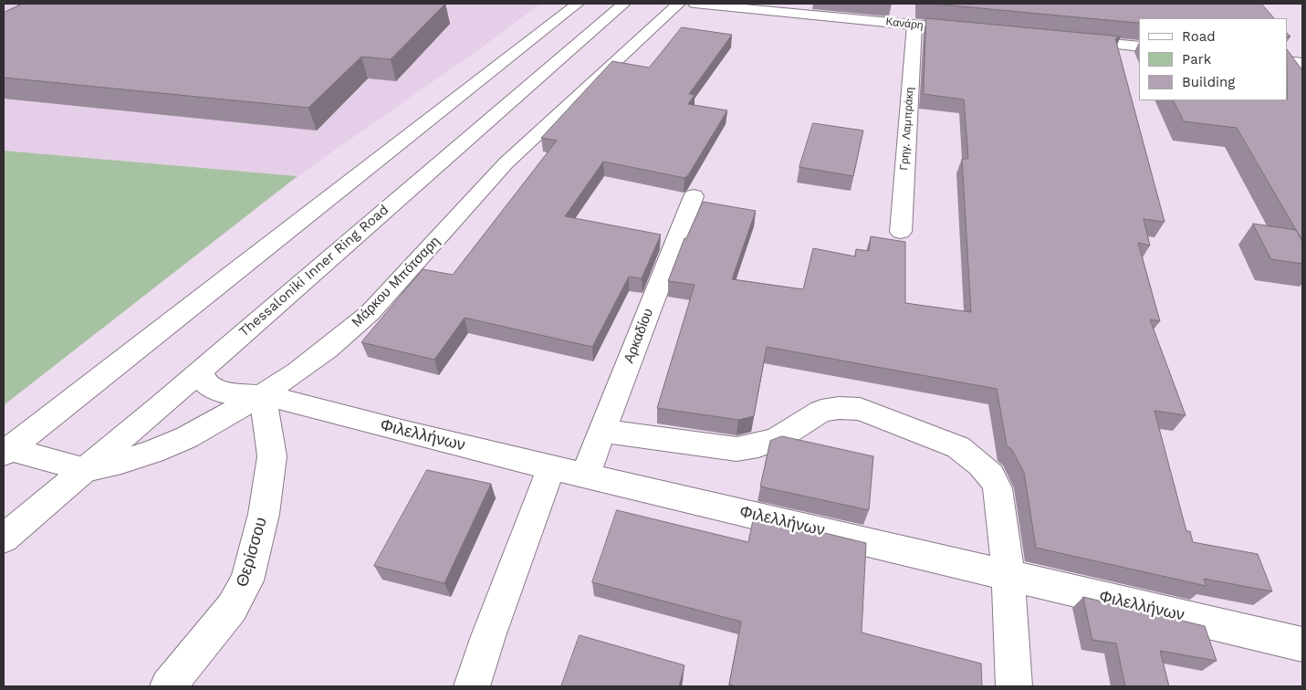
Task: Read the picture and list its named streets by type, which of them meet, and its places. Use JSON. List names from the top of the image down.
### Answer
{
  "streets": {
    "main road": [
      "Κανάρη",
      "Γρηγ. Λαμπράκη",
      "Thessaloniki Inner Ring Road",
      "Μάρκου Μπότσαρη",
      "Αρκαδίου",
      "Φιλελλήνων",
      "Θερίσσου"
    ]
  },
  "crossings": [
    ["Κανάρη", "Γρηγ. Λαμπράκη"],
    ["Thessaloniki Inner Ring Road", "Μάρκου Μπότσαρη"],
    ["Thessaloniki Inner Ring Road", "Φιλελλήνων"],
    ["Μάρκου Μπότσαρη", "Φιλελλήνων"],
    ["Μάρκου Μπότσαρη", "Θερίσσου"],
    ["Αρκαδίου", "Φιλελλήνων"],
    ["Φιλελλήνων", "Θερίσσου"]
  ],
  "legend": ["Road", "Park", "Building"]
}
